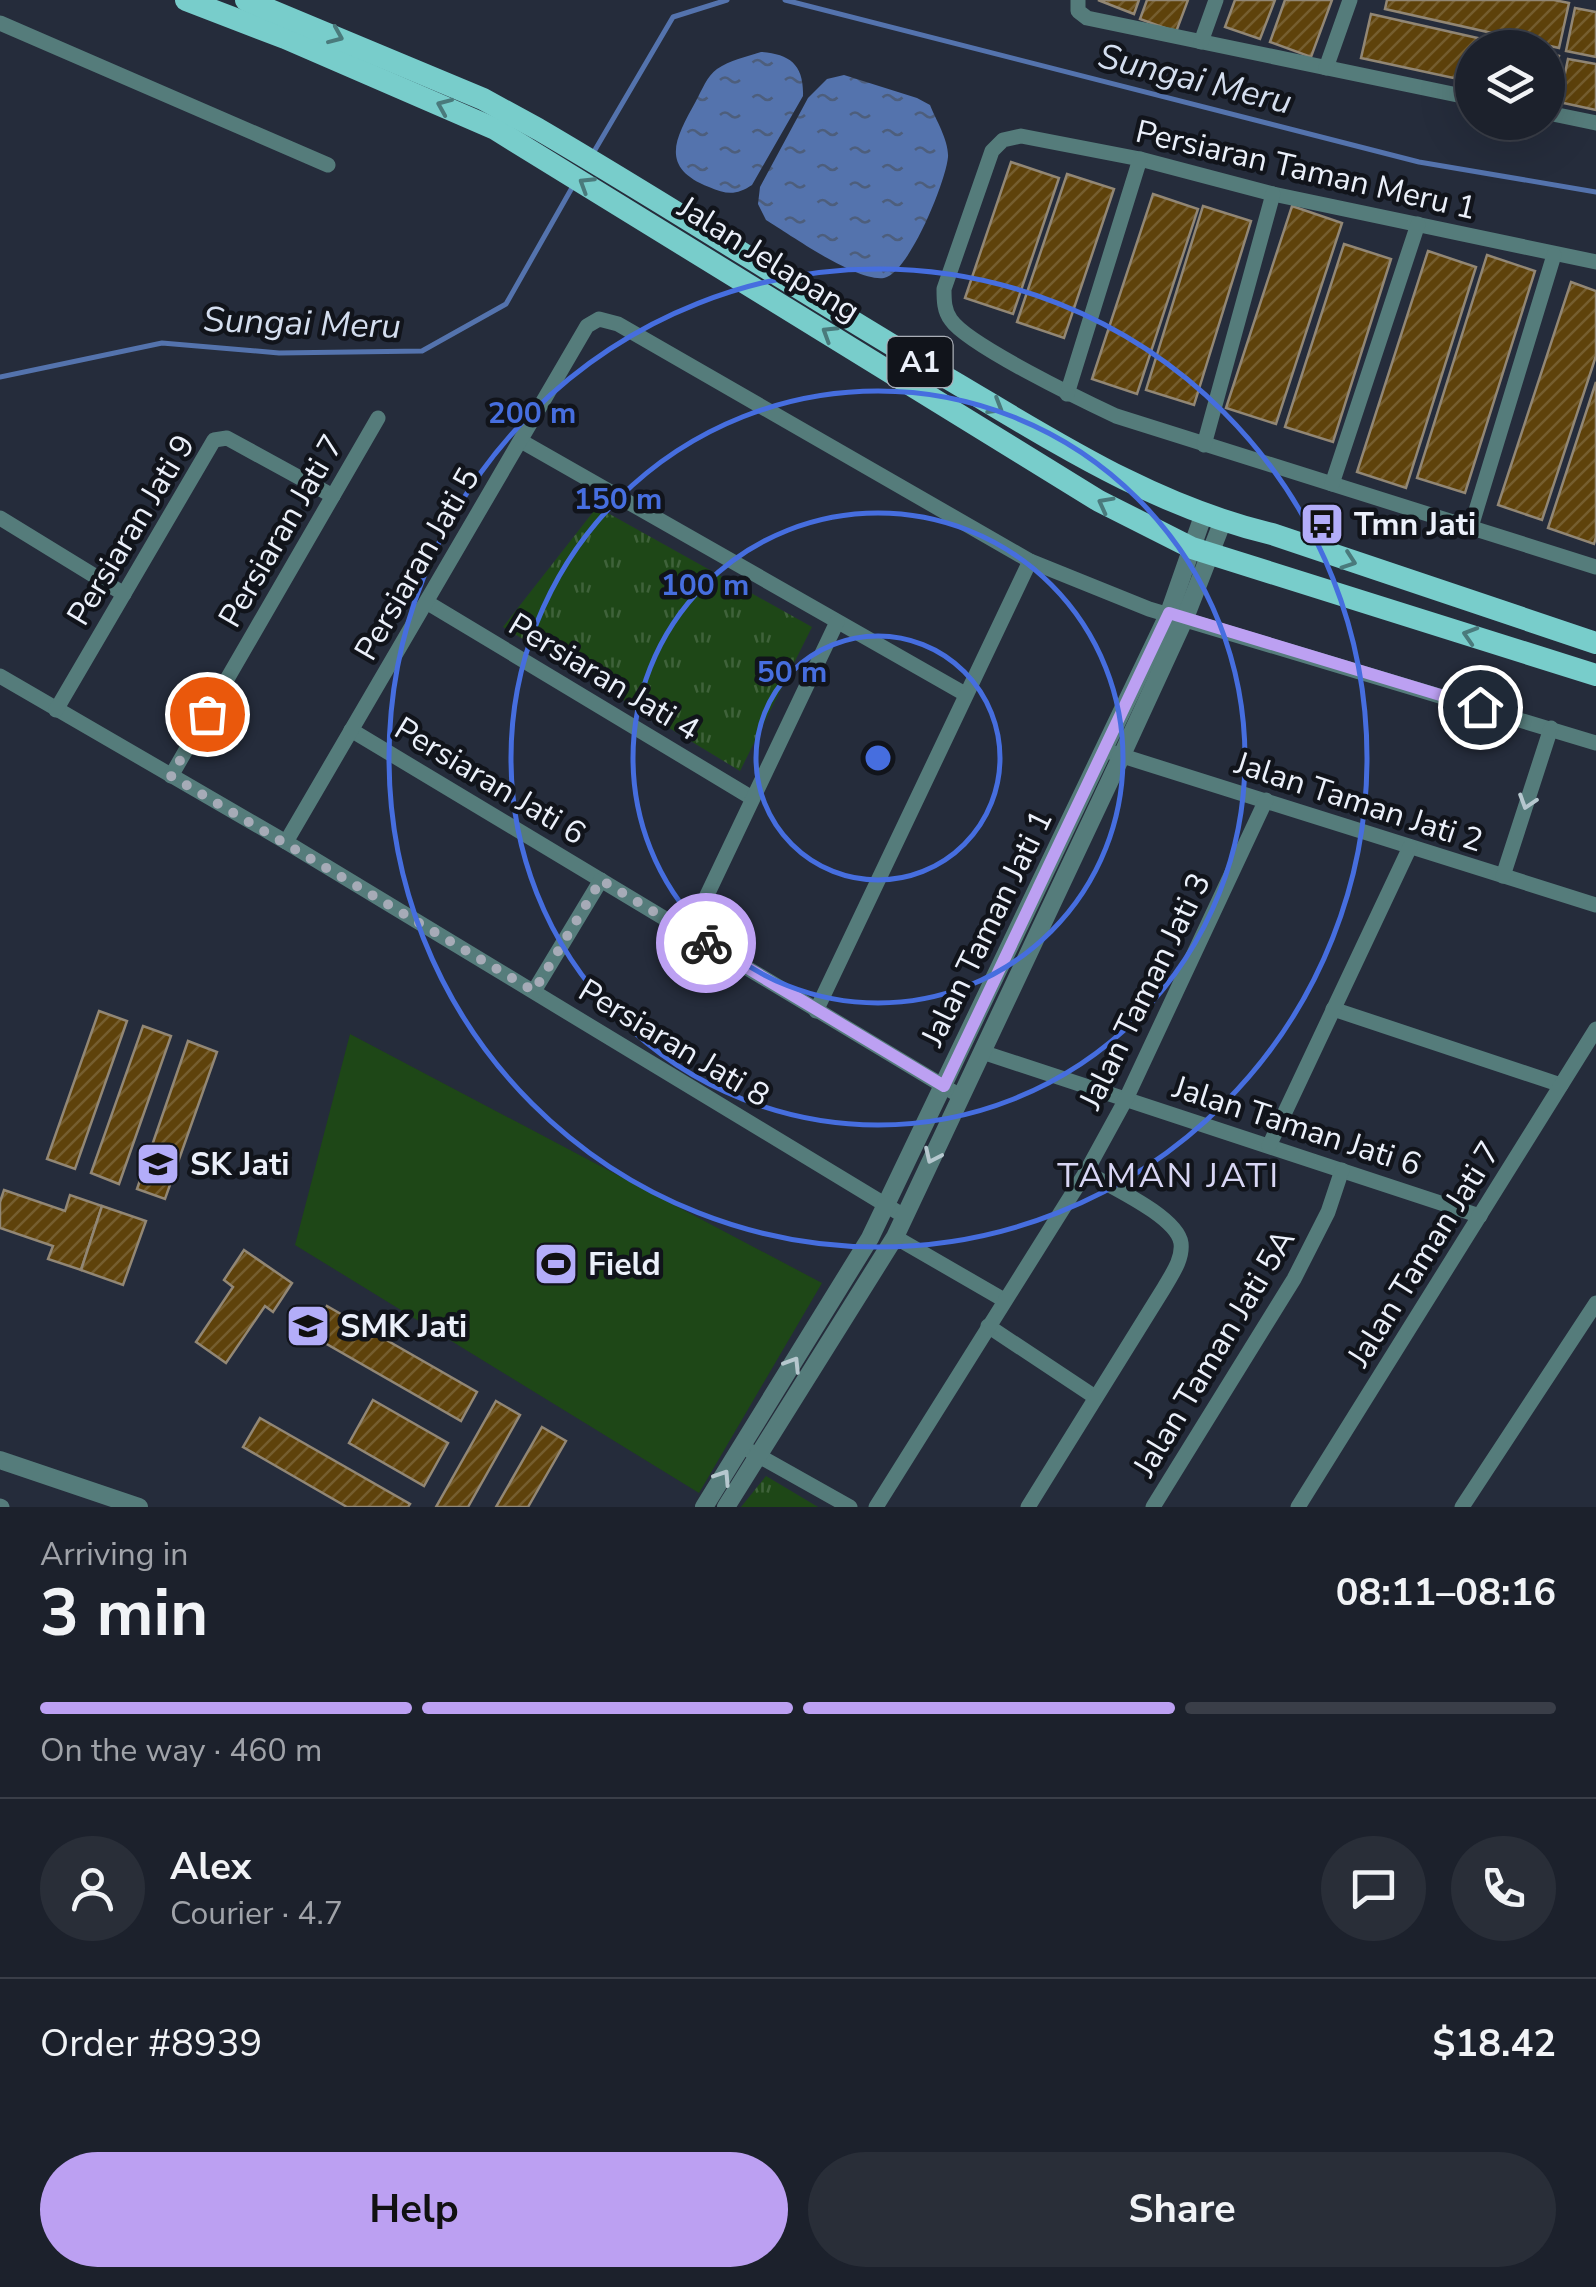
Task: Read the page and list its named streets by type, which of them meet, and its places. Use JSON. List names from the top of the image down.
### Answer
{
  "streets": {
    "main road": ["Jalan Jelapang", "A1"],
    "street": [
      "Persiaran Taman Meru 1",
      "Persiaran Jati 9",
      "Persiaran Jati 7",
      "Persiaran Jati 5",
      "Persiaran Jati 4",
      "Persiaran Jati 6",
      "Jalan Taman Jati 2",
      "Jalan Taman Jati 1",
      "Jalan Taman Jati 3",
      "Persiaran Jati 8",
      "Jalan Taman Jati 6",
      "Jalan Taman Jati 7",
      "Jalan Taman Jati 5A"
    ]
  },
  "crossings": [
    ["Jalan Jelapang", "Jalan Taman Jati 1"],
    ["Persiaran Jati 9", "Persiaran Jati 7"],
    ["Persiaran Jati 9", "Persiaran Jati 8"],
    ["Persiaran Jati 7", "Persiaran Jati 8"],
    ["Persiaran Jati 5", "Persiaran Jati 4"],
    ["Persiaran Jati 5", "Persiaran Jati 6"],
    ["Persiaran Jati 5", "Persiaran Jati 8"],
    ["Persiaran Jati 6", "Jalan Taman Jati 1"],
    ["Jalan Taman Jati 2", "Jalan Taman Jati 1"],
    ["Jalan Taman Jati 2", "Jalan Taman Jati 3"],
    ["Jalan Taman Jati 1", "Persiaran Jati 8"],
    ["Jalan Taman Jati 1", "Jalan Taman Jati 6"],
    ["Jalan Taman Jati 3", "Jalan Taman Jati 6"],
    ["Jalan Taman Jati 6", "Jalan Taman Jati 7"],
    ["Jalan Taman Jati 6", "Jalan Taman Jati 5A"]
  ],
  "districts": ["TAMAN JATI"],
  "water": ["Sungai Meru"],
  "places": {
    "bus stop": ["Tmn Jati"],
    "school or university": ["SK Jati", "SMK Jati"],
    "sports": ["Field"]
  },
  "page": {
    "heading": ["3 min", "Arriving in", "08:11–08:16"],
    "panel": [
      "Alex",
      "Courier · 4.7",
      "Order #8939",
      "$18.42"
    ],
    "bar": "On the way · 460 m",
    "buttons": ["Help", "Share"]
  },
  "rings": [
    "200 m",
    "150 m",
    "100 m",
    "50 m"
  ]
}
